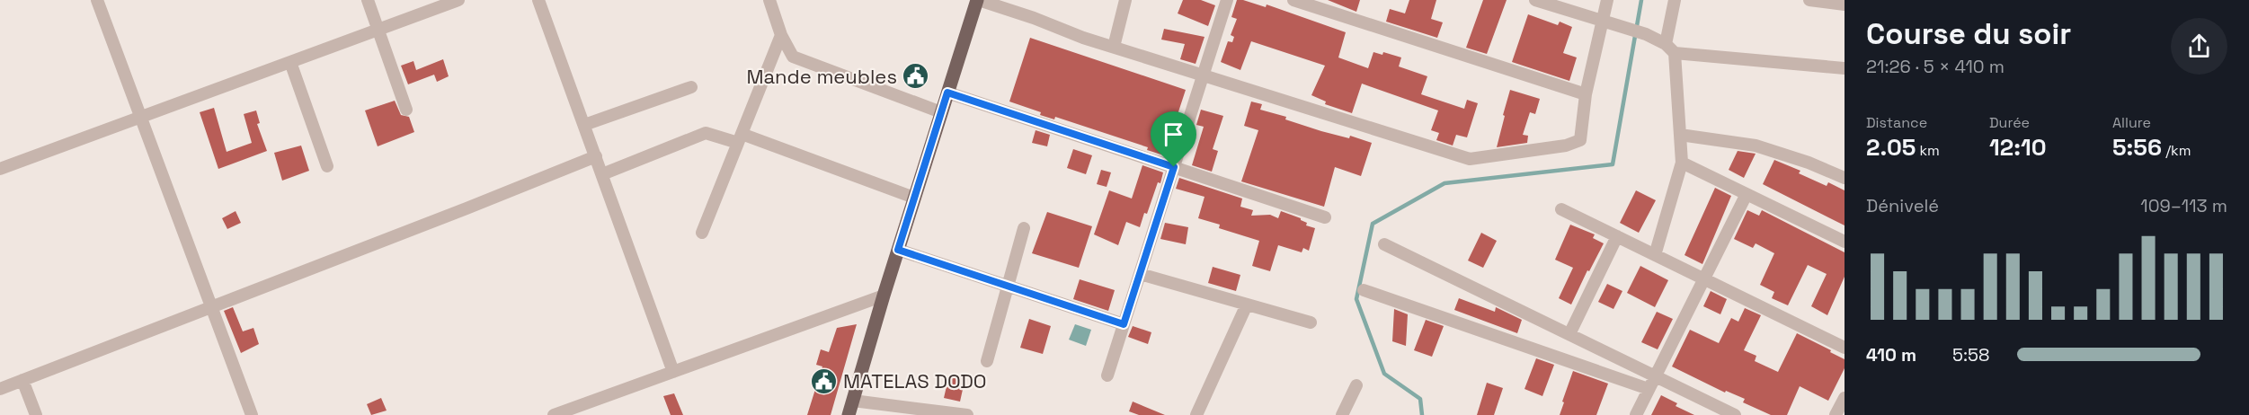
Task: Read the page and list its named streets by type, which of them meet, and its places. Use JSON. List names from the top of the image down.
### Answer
{
  "places": {
    "public building": ["Mande meubles", "MATELAS DODO"]
  },
  "page": {
    "heading": ["Course du soir", "21:26 · 5 × 410 m"],
    "stats": [
      ["Distance", "2.05 km"],
      ["Durée", "12:10"],
      ["Allure", "5:56 /km"]
    ],
    "chart": ["Dénivelé", "109–113 m"],
    "list": [
      {
        "name": "410 m",
        "note": "5:58"
      }
    ]
  }
}
